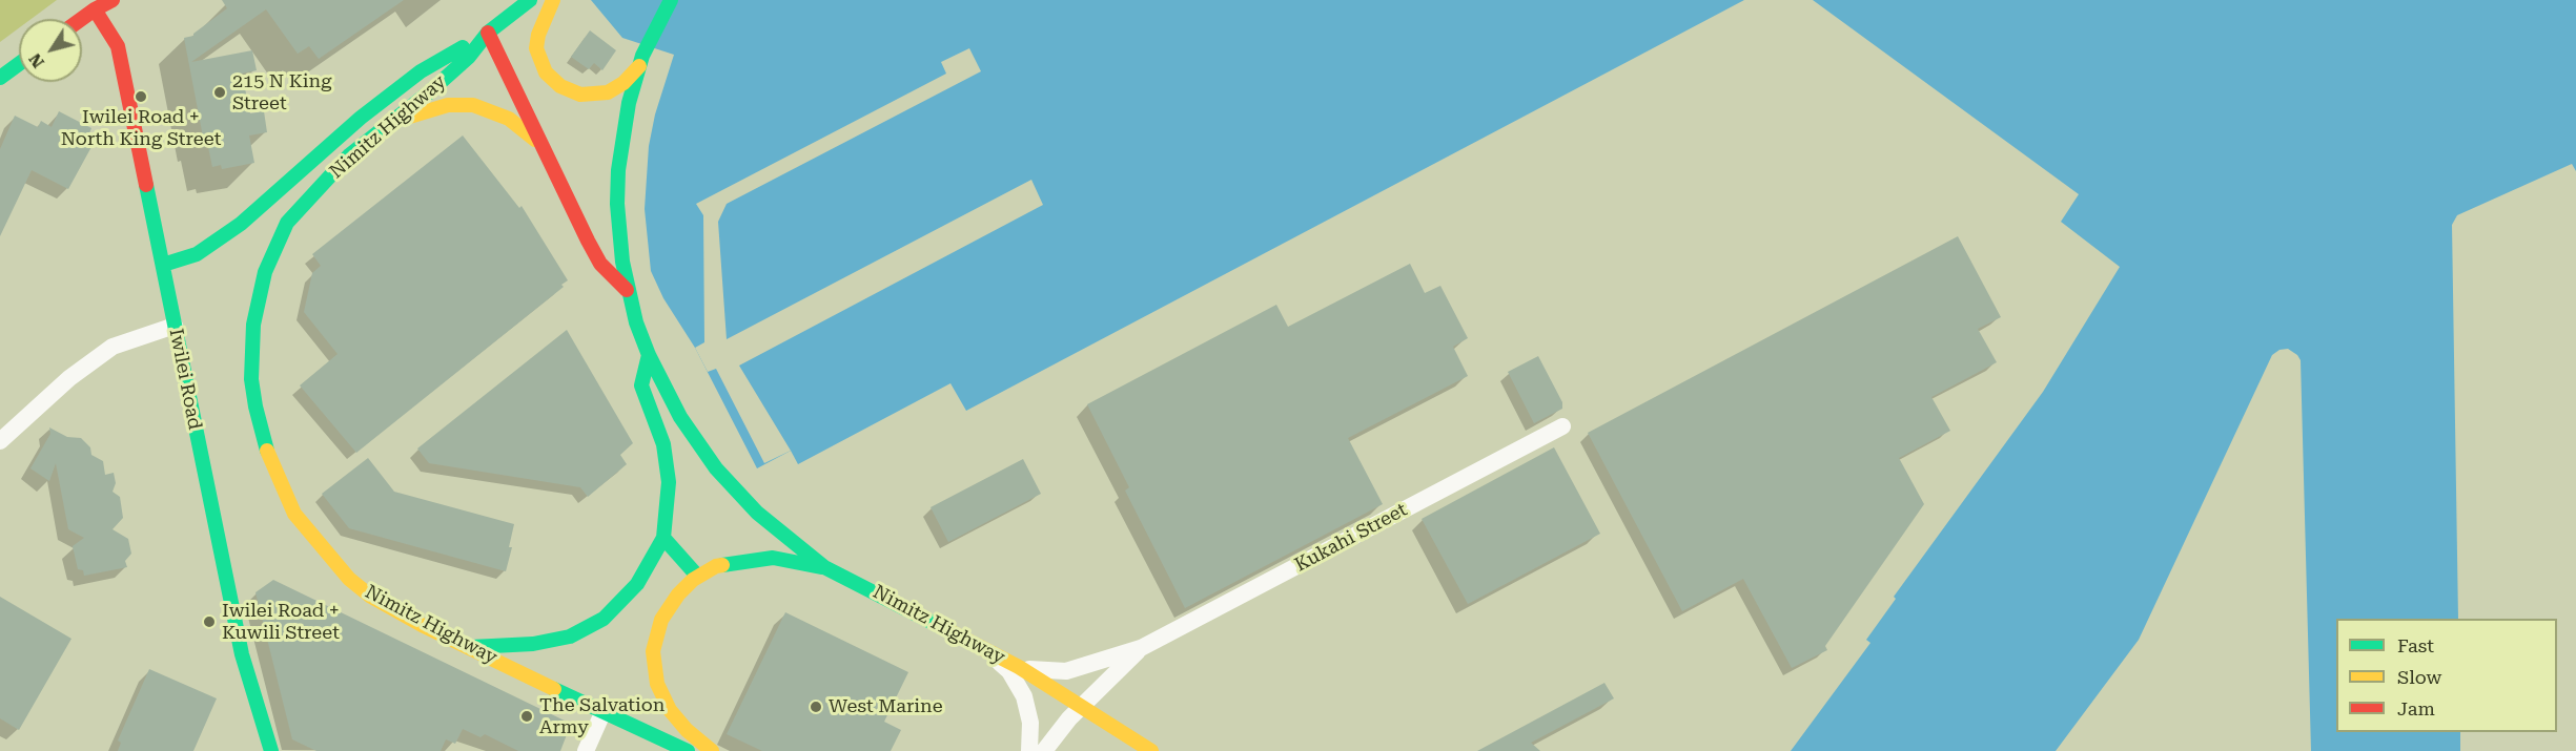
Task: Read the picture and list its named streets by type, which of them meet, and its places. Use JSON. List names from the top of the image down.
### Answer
{
  "streets": {
    "main road": ["Nimitz Highway", "Iwilei Road"],
    "street": ["Kukahi Street"]
  },
  "crossings": [
    ["Nimitz Highway", "Kukahi Street"]
  ],
  "places": [
    "215 N King Street",
    "Iwilei Road + North King Street",
    "Iwilei Road + Kuwili Street",
    "West Marine",
    "The Salvation Army"
  ],
  "legend": ["Fast", "Slow", "Jam"],
  "north": "bottom left"
}
